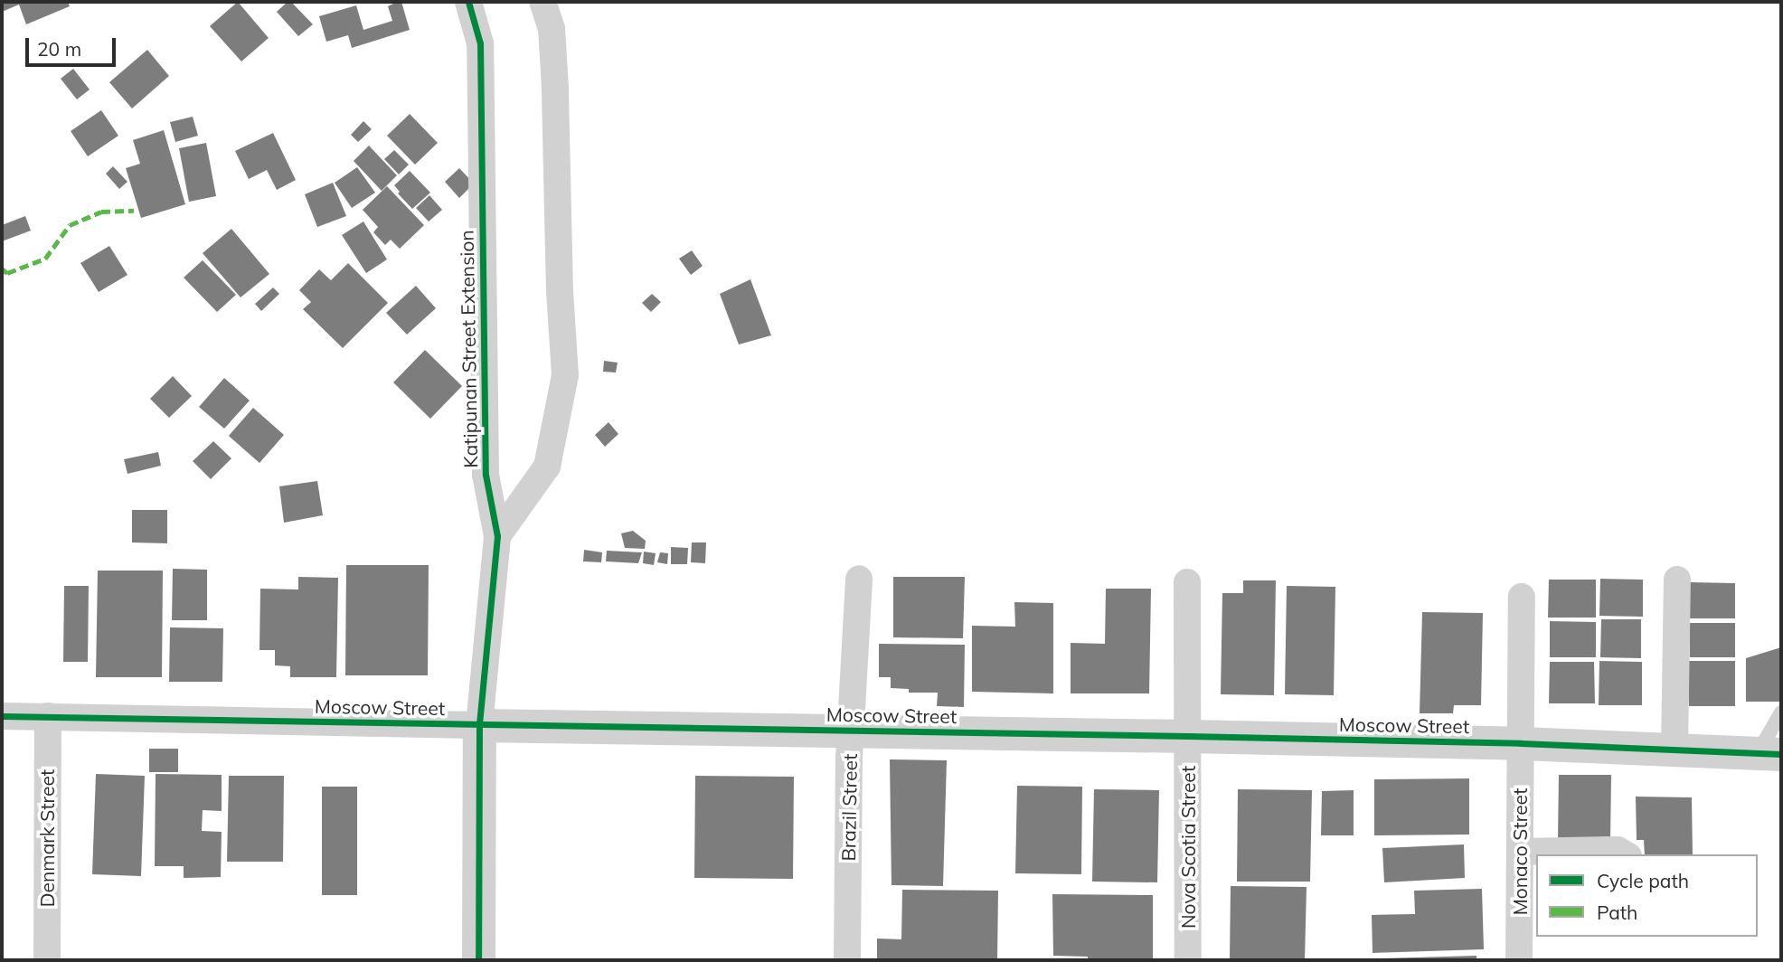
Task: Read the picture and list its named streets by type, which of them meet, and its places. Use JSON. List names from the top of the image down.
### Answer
{
  "streets": {
    "street": [
      "Katipunan Street Extension",
      "Moscow Street",
      "Brazil Street",
      "Denmark Street",
      "Nova Scotia Street",
      "Monaco Street"
    ]
  },
  "crossings": [
    ["Katipunan Street Extension", "Moscow Street"],
    ["Moscow Street", "Brazil Street"],
    ["Moscow Street", "Denmark Street"],
    ["Moscow Street", "Nova Scotia Street"],
    ["Moscow Street", "Monaco Street"]
  ],
  "legend": ["Cycle path", "Path"],
  "scale_bar": "20 m"
}
